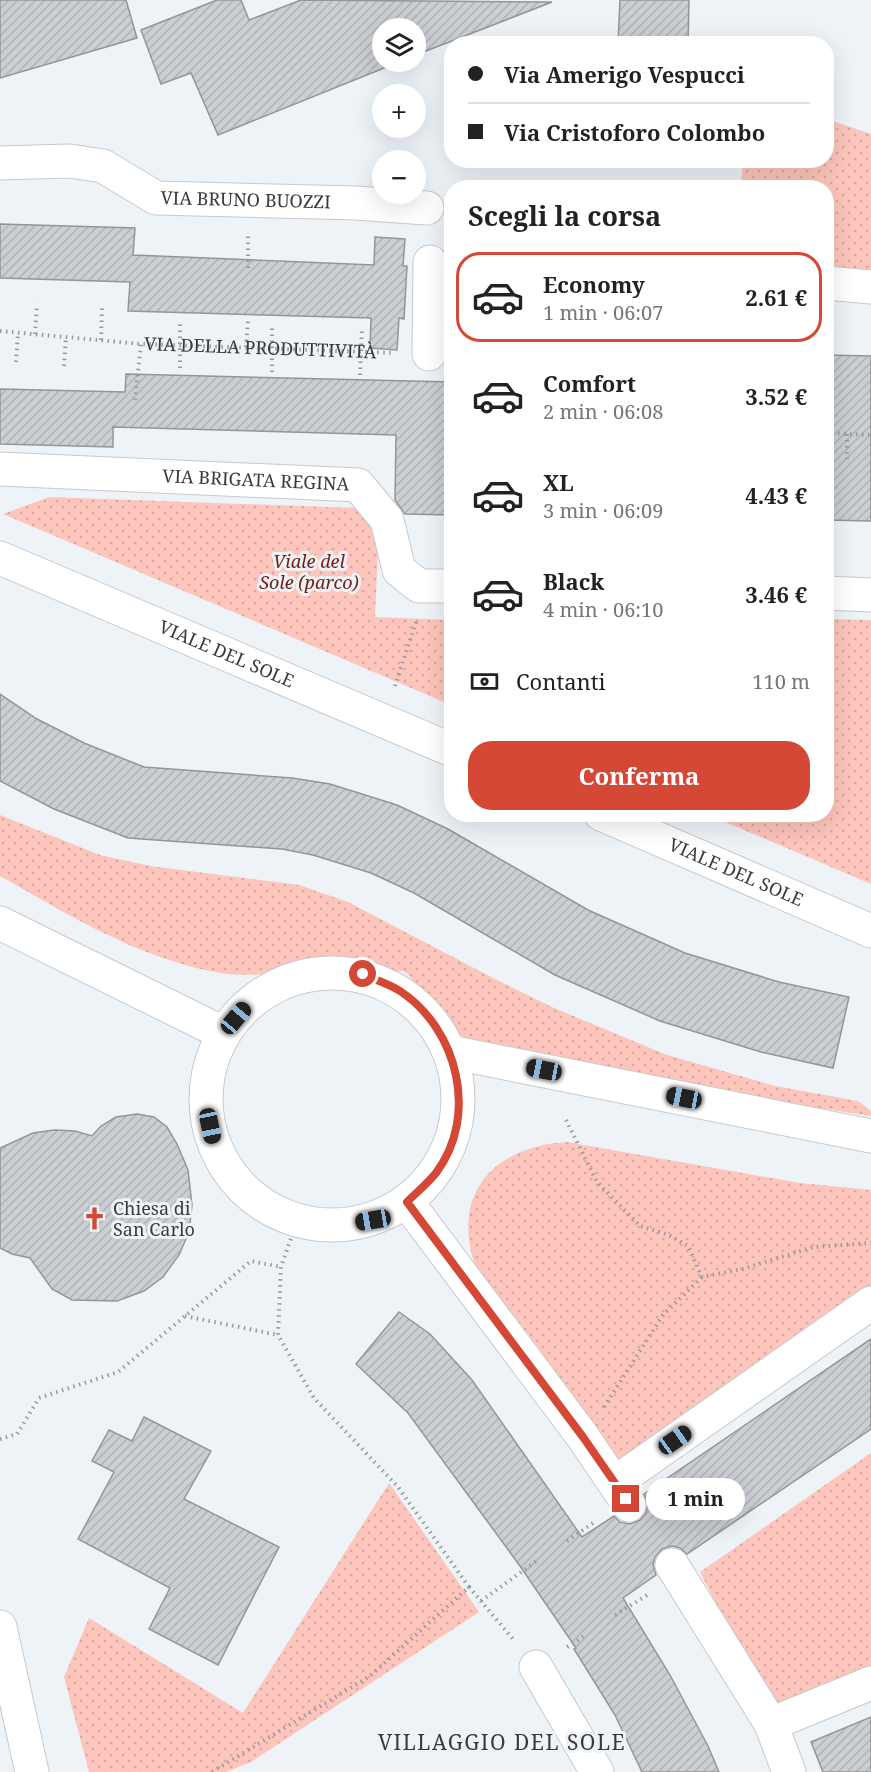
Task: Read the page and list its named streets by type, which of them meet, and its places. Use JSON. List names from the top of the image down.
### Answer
{
  "streets": {
    "street": ["VIA BRUNO BUOZZI", "VIA BRIGATA REGINA", "VIALE DEL SOLE"],
    "path": ["VIA DELLA PRODUTTIVITÀ"]
  },
  "districts": ["VILLAGGIO DEL SOLE"],
  "parks": ["Viale del Sole (parco)"],
  "places": {
    "church": ["Chiesa di San Carlo"]
  },
  "page": {
    "map_buttons": ["+", "−"],
    "banner": ["Via Amerigo Vespucci", "Via Cristoforo Colombo"],
    "heading": "Scegli la corsa",
    "list": [
      {
        "name": "Economy",
        "note": "1 min · 06:07",
        "value": "2.61 €"
      },
      {
        "name": "Comfort",
        "note": "2 min · 06:08",
        "value": "3.52 €"
      },
      {
        "name": "XL",
        "note": "3 min · 06:09",
        "value": "4.43 €"
      },
      {
        "name": "Black",
        "note": "4 min · 06:10",
        "value": "3.46 €"
      }
    ],
    "pay": ["Contanti", "110 m"],
    "buttons": "Conferma",
    "bubble": "1 min"
  }
}
